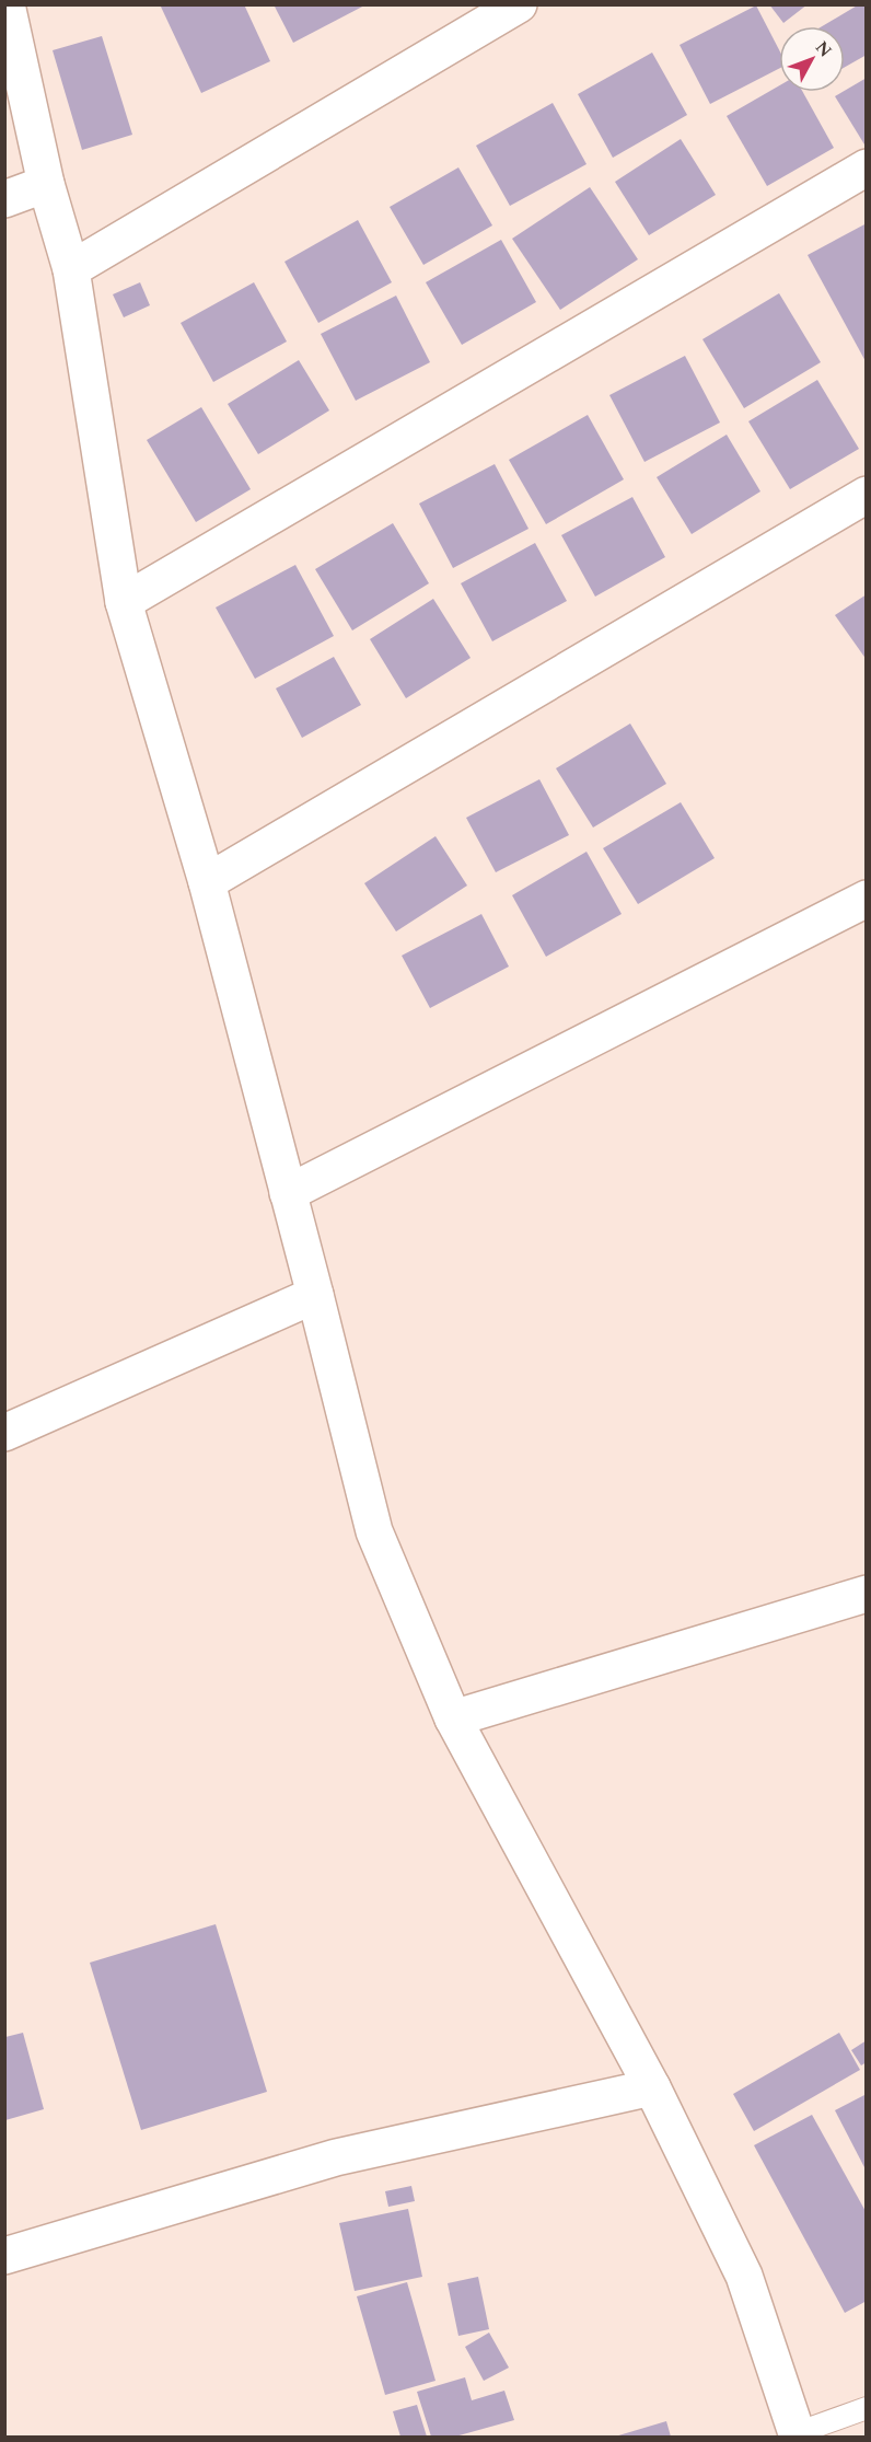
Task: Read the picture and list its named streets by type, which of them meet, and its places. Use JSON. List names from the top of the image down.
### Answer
{
  "north": "top right"
}
